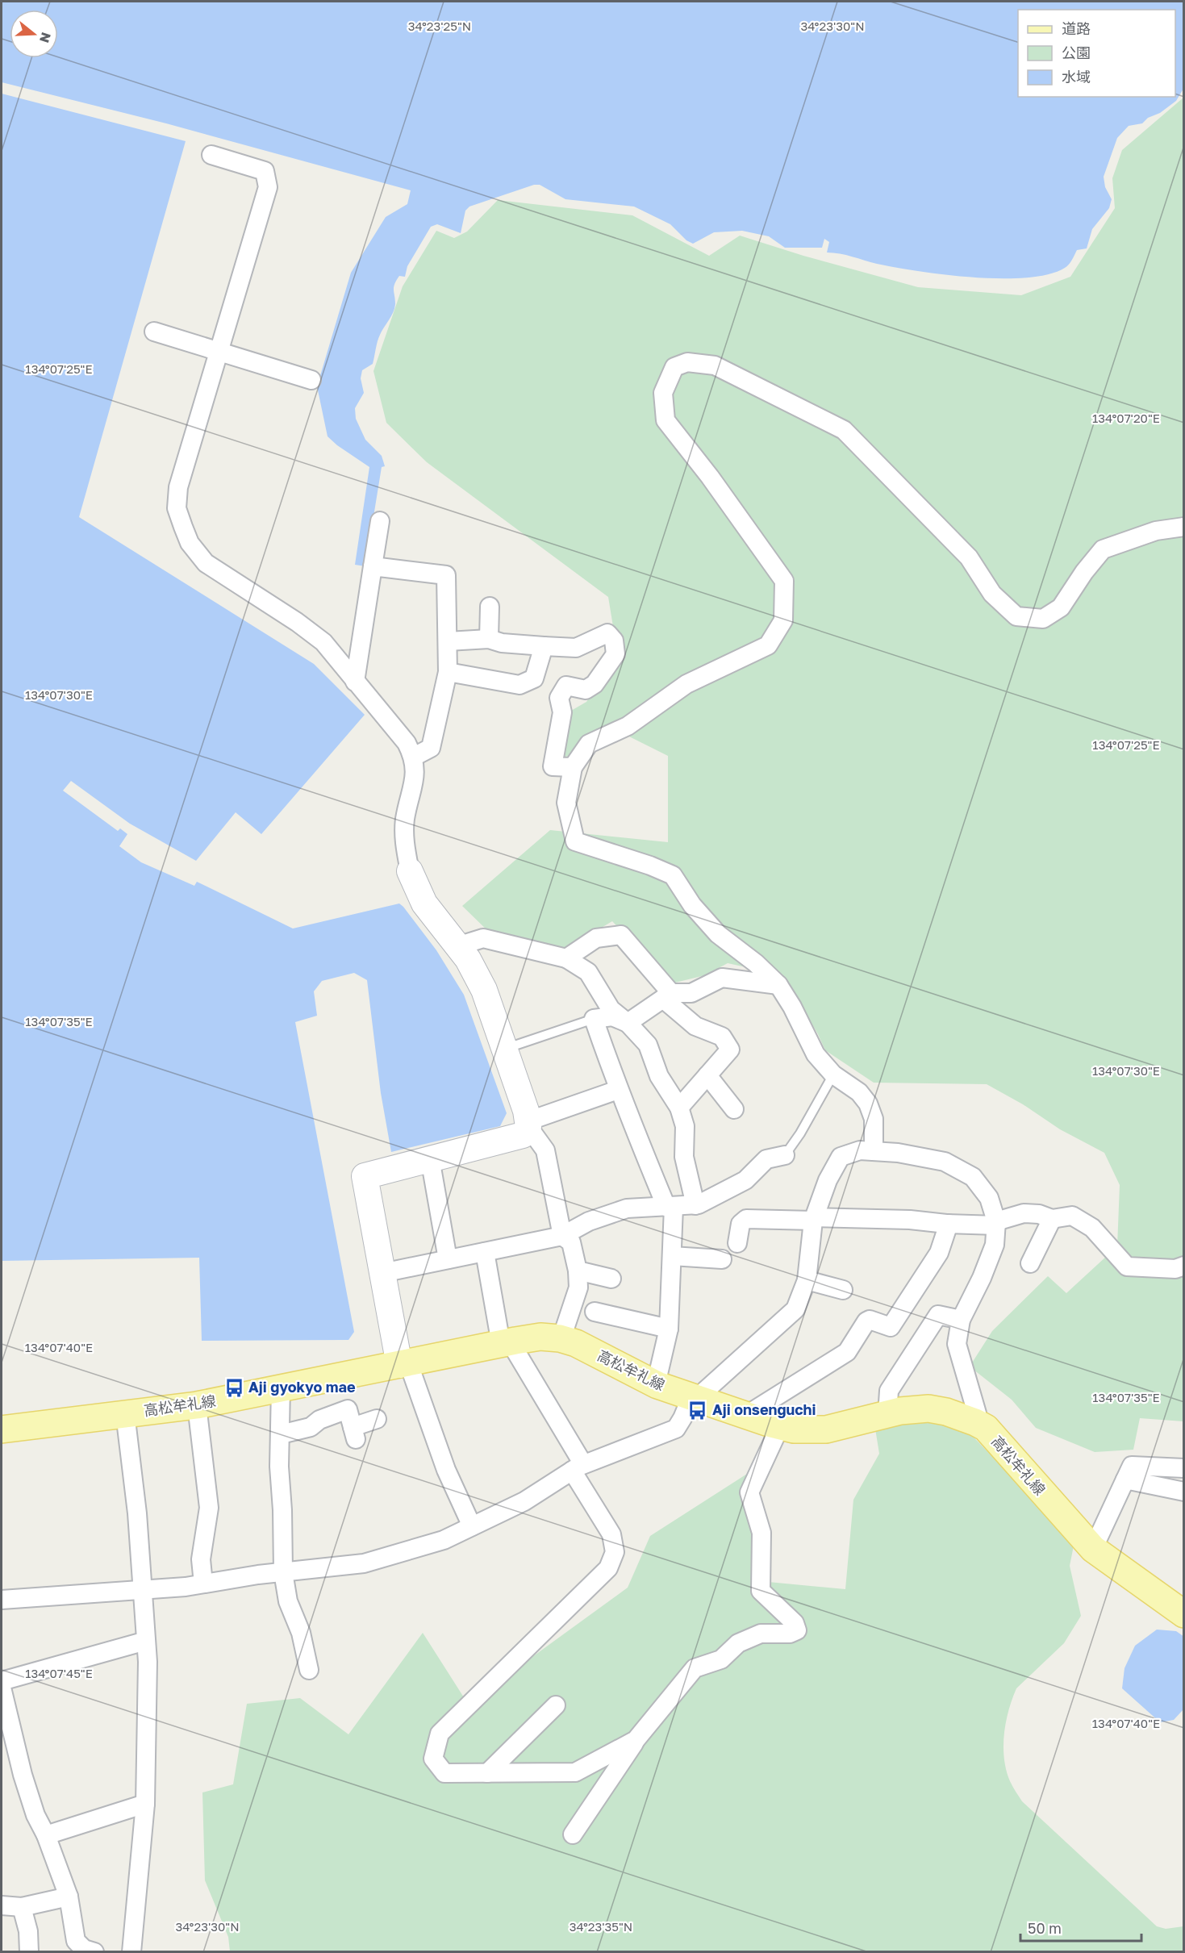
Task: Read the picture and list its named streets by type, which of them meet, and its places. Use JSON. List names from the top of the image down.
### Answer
{
  "streets": {
    "main road": ["高松牟礼線"]
  },
  "places": {
    "bus stop": ["Aji gyokyo mae", "Aji onsenguchi"]
  },
  "legend": ["道路", "公園", "水域"],
  "scale_bar": "50 m",
  "north": "right",
  "coordinates": [
    "34°23'25\"N",
    "34°23'30\"N",
    "134°07'25\"E",
    "134°07'20\"E",
    "134°07'30\"E",
    "134°07'35\"E",
    "134°07'40\"E",
    "134°07'45\"E",
    "34°23'35\"N"
  ]
}
